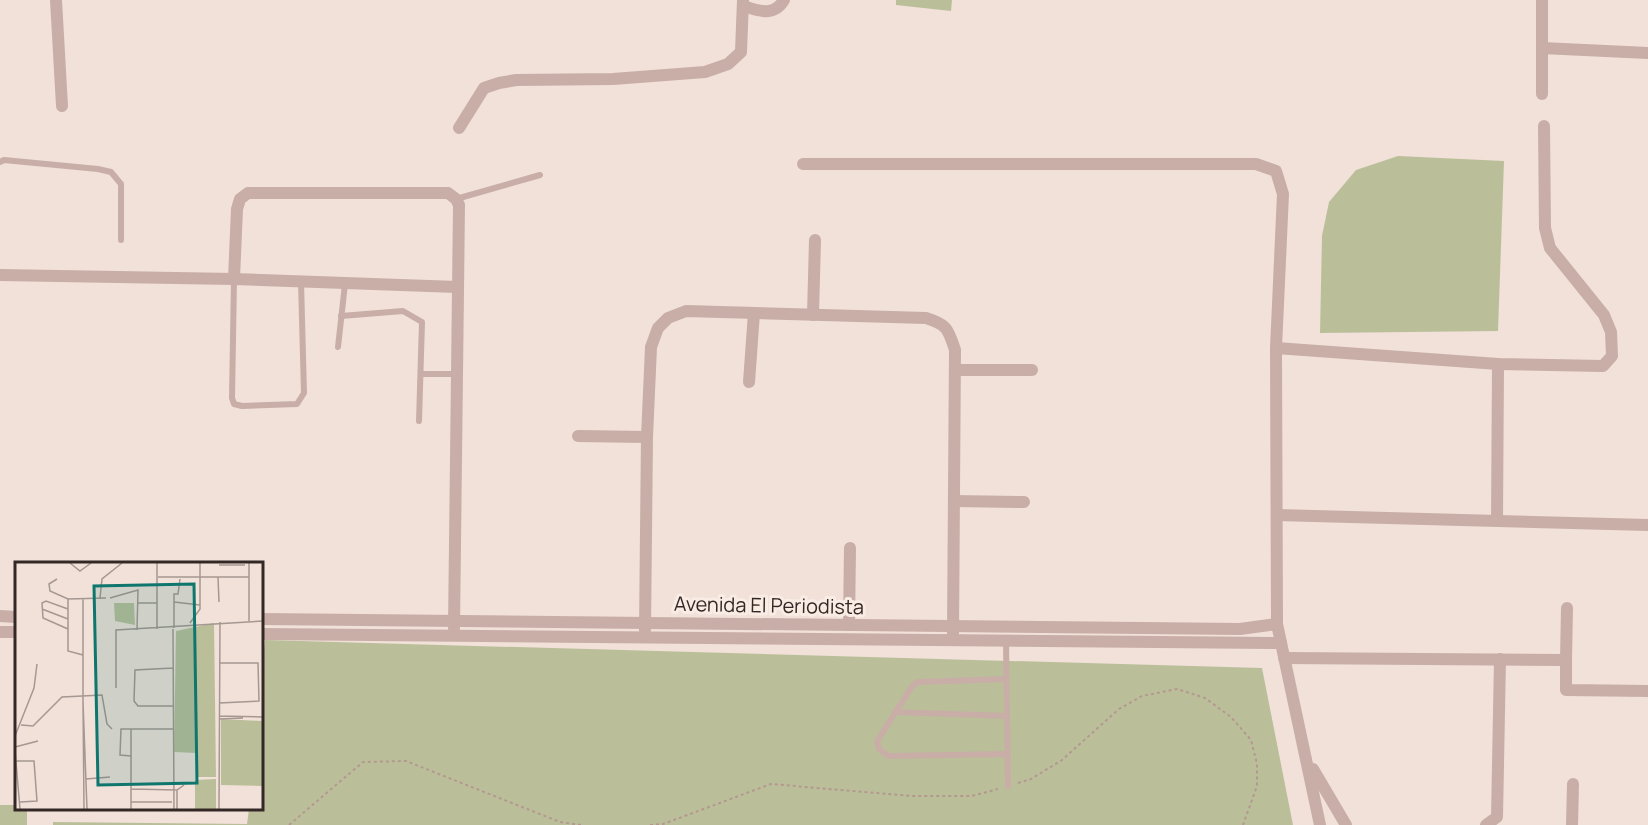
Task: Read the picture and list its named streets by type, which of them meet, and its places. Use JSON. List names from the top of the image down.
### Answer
{
  "streets": {
    "street": ["Avenida El Periodista"]
  }
}
